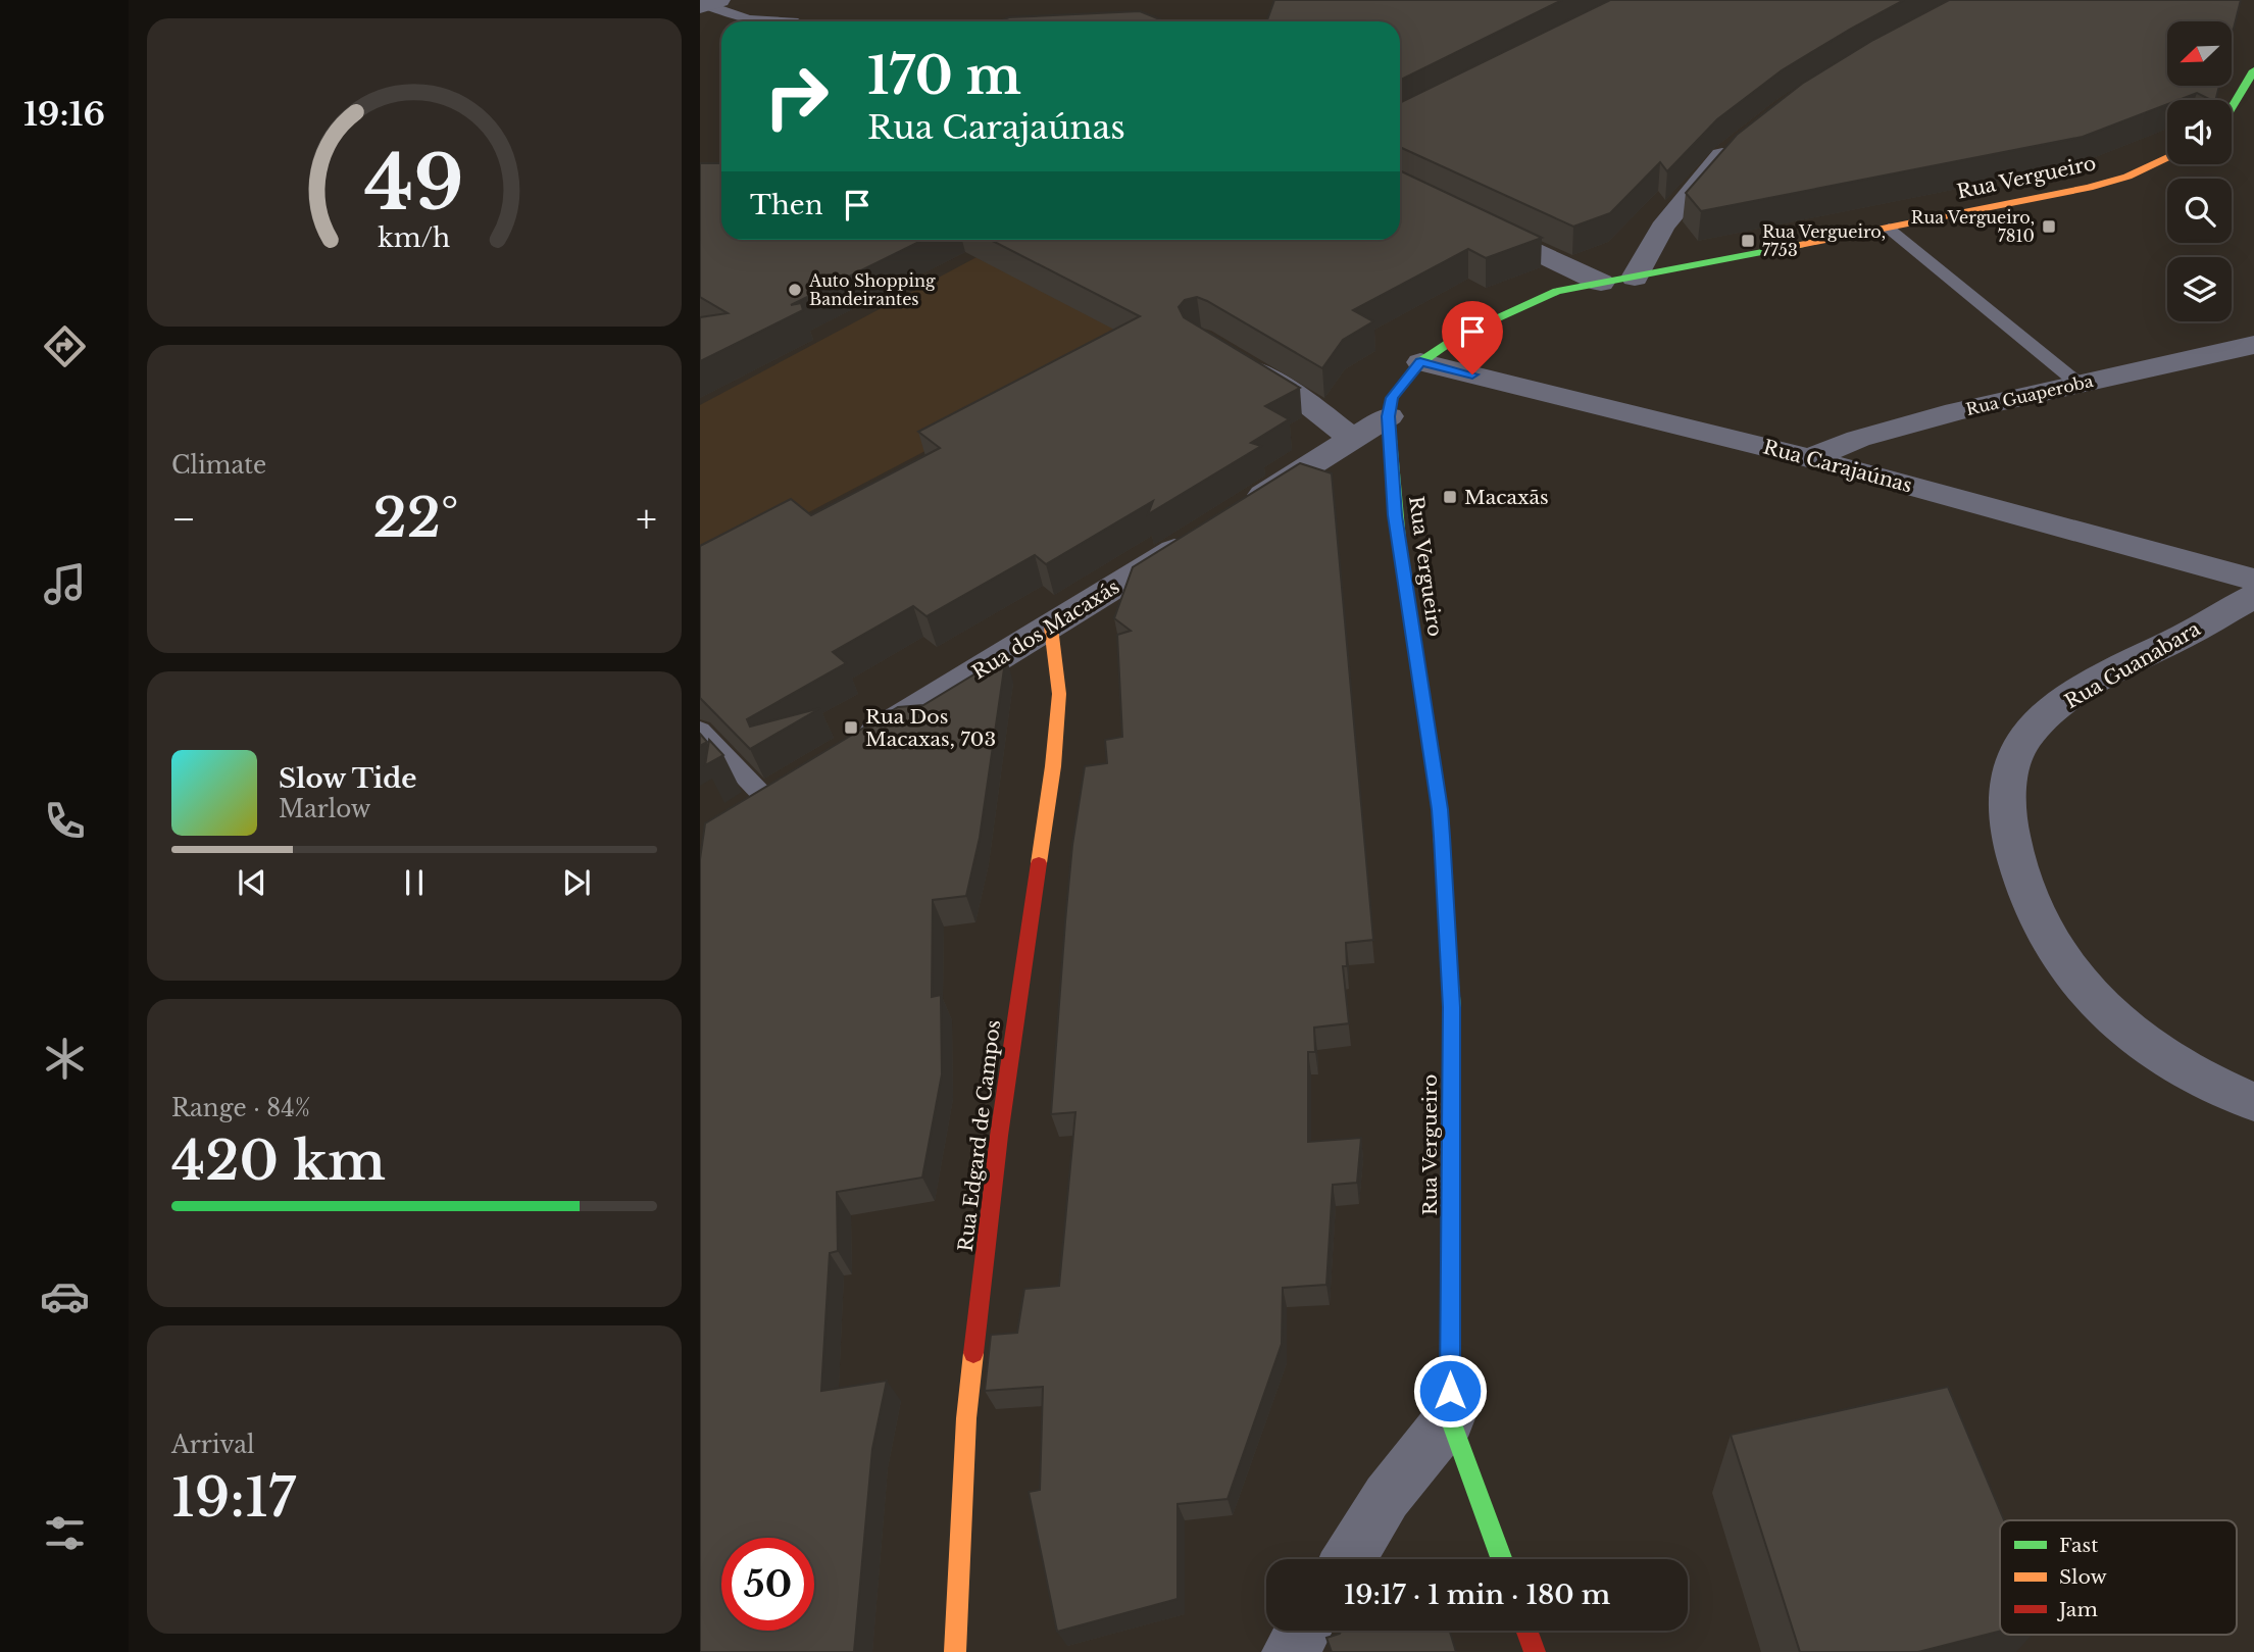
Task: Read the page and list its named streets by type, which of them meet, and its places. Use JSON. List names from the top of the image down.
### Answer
{
  "streets": {
    "main road": ["Rua Vergueiro", "Rua Edgard de Campos"],
    "street": [
      "Rua Guaperoba",
      "Rua Carajaúnas",
      "Rua dos Macaxás",
      "Rua Guanabara"
    ]
  },
  "crossings": [
    ["Rua Vergueiro", "Rua Carajaúnas"],
    ["Rua Vergueiro", "Rua dos Macaxás"],
    ["Rua Guaperoba", "Rua Carajaúnas"],
    ["Rua dos Macaxás", "Rua Edgard de Campos"]
  ],
  "places": {
    "transit": [
      "Rua Vergueiro, 7810",
      "Rua Vergueiro, 7753",
      "Macaxãs",
      "Rua Dos Macaxas, 703"
    ],
    "other": ["Auto Shopping Bandeirantes"]
  },
  "legend": ["Fast", "Slow", "Jam"],
  "north": "bottom left",
  "page": {
    "tabs": "19:16",
    "turn": ["170 m", "Rua Carajaúnas"],
    "then": "Then",
    "tile": [
      "Climate",
      ["Range · 84%", "420 km"],
      ["Arrival", "19:17"]
    ],
    "heat": ["−", "22°", "+"],
    "song": ["Slow Tide", "Marlow"],
    "limit": "50",
    "trip": "19:17 · 1 min · 180 m",
    "gauge": ["49", "km/h"]
  }
}
